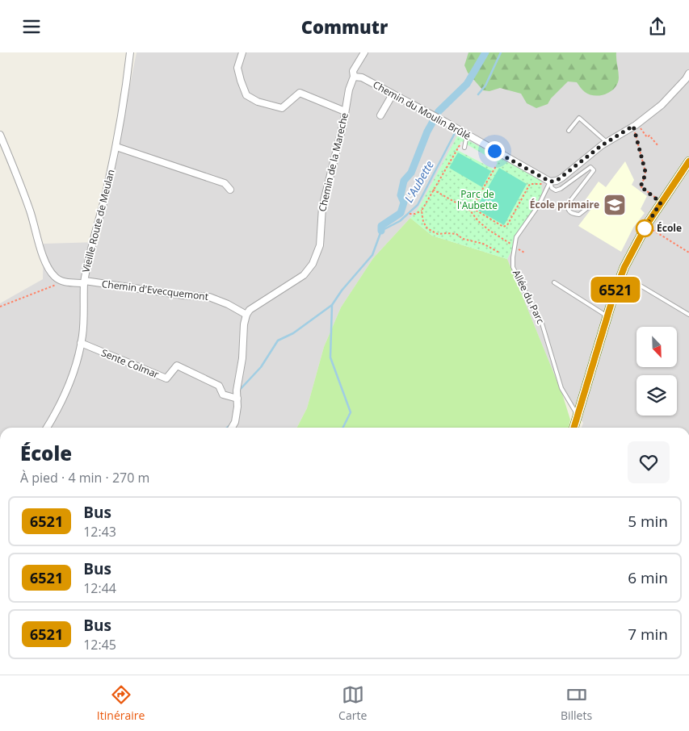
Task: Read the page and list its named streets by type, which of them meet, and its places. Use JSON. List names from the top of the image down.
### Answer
{
  "streets": {
    "street": [
      "Chemin du Moulin Brûlé",
      "Chemin de la Mareche",
      "Vieille Route de Meulan",
      "Chemin d'Evecquemont",
      "Sente Colmar"
    ],
    "lane": ["Allée du Parc"]
  },
  "crossings": [
    ["Chemin du Moulin Brûlé", "Chemin de la Mareche"],
    ["Chemin du Moulin Brûlé", "Allée du Parc"],
    ["Chemin de la Mareche", "Chemin d'Evecquemont"],
    ["Vieille Route de Meulan", "Chemin d'Evecquemont"],
    ["Vieille Route de Meulan", "Sente Colmar"]
  ],
  "water": ["L'Aubette"],
  "parks": ["Parc de l'Aubette"],
  "places": {
    "school or university": ["École primaire"],
    "other": ["École"]
  },
  "lines": ["bus line 6521"],
  "north": "bottom right",
  "page": {
    "header": "Commutr",
    "on_map": "6521",
    "heading": ["École", "À pied · 4 min · 270 m"],
    "list": [
      {
        "mark": "6521",
        "name": "Bus",
        "note": "12:43",
        "value": "5 min"
      },
      {
        "mark": "6521",
        "name": "Bus",
        "note": "12:44",
        "value": "6 min"
      },
      {
        "mark": "6521",
        "name": "Bus",
        "note": "12:45",
        "value": "7 min"
      }
    ],
    "tabs": ["Itinéraire", "Carte", "Billets"]
  }
}
